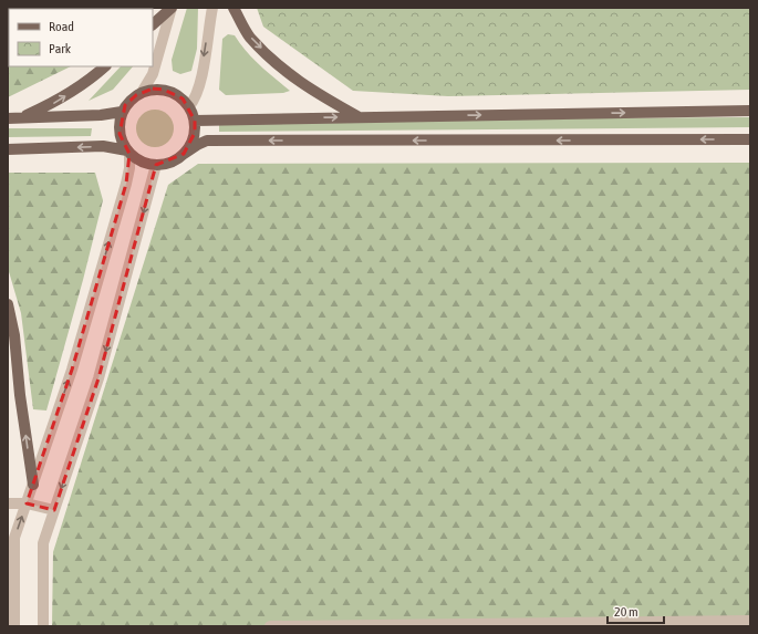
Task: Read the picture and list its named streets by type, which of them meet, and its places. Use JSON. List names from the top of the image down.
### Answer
{
  "legend": ["Road", "Park"],
  "scale_bar": "20 m"
}
